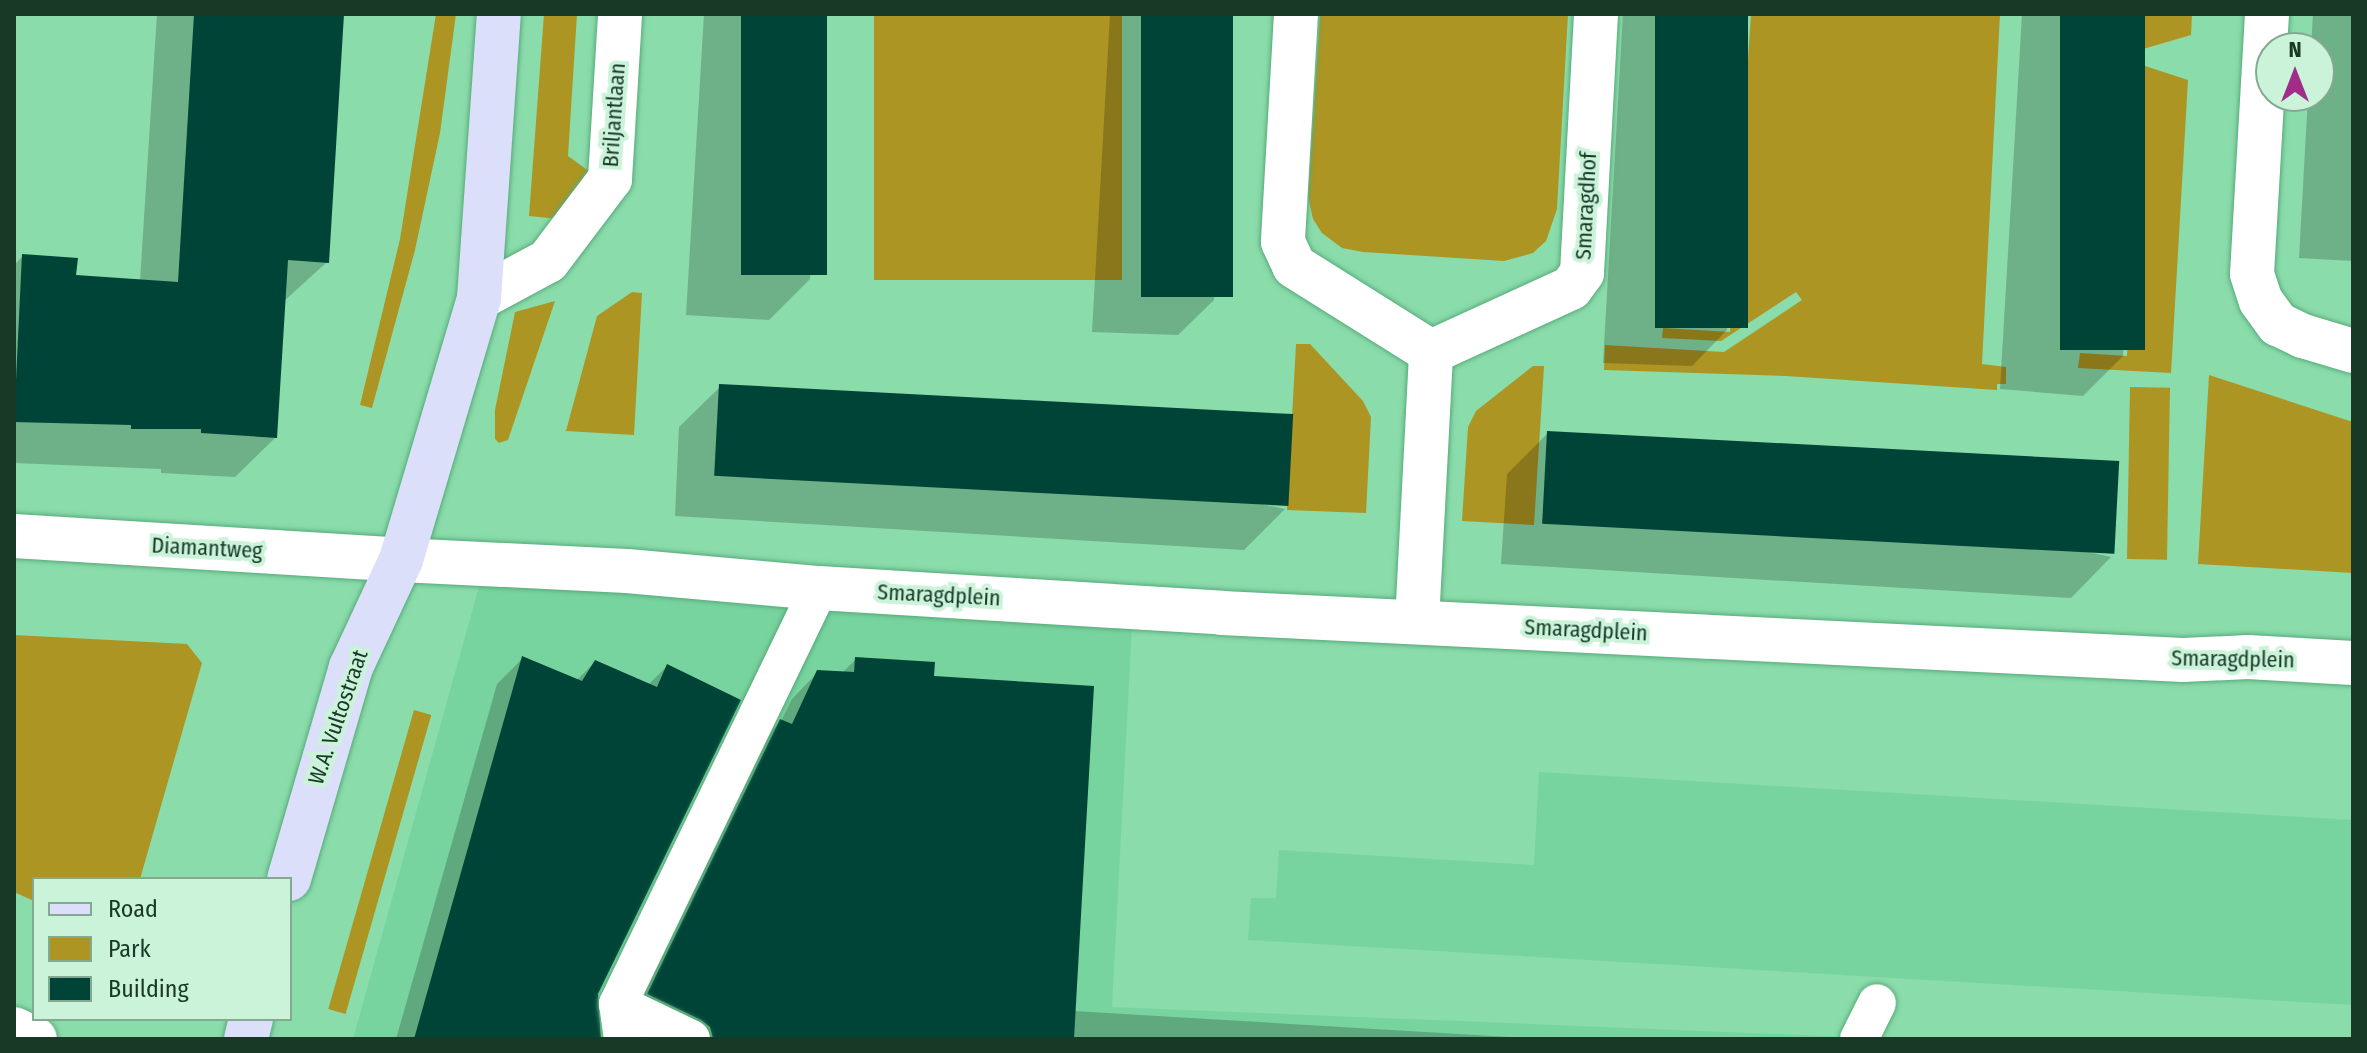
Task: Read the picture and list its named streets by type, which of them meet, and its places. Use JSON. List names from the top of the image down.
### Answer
{
  "streets": {
    "main road": ["W.A. Vultostraat"],
    "street": [
      "Briljantlaan",
      "Smaragdhof",
      "Diamantweg",
      "Smaragdplein"
    ]
  },
  "crossings": [
    ["Diamantweg", "Smaragdplein"],
    ["Diamantweg", "W.A. Vultostraat"],
    ["Smaragdplein", "W.A. Vultostraat"]
  ],
  "legend": ["Road", "Park", "Building"],
  "north": "top"
}
